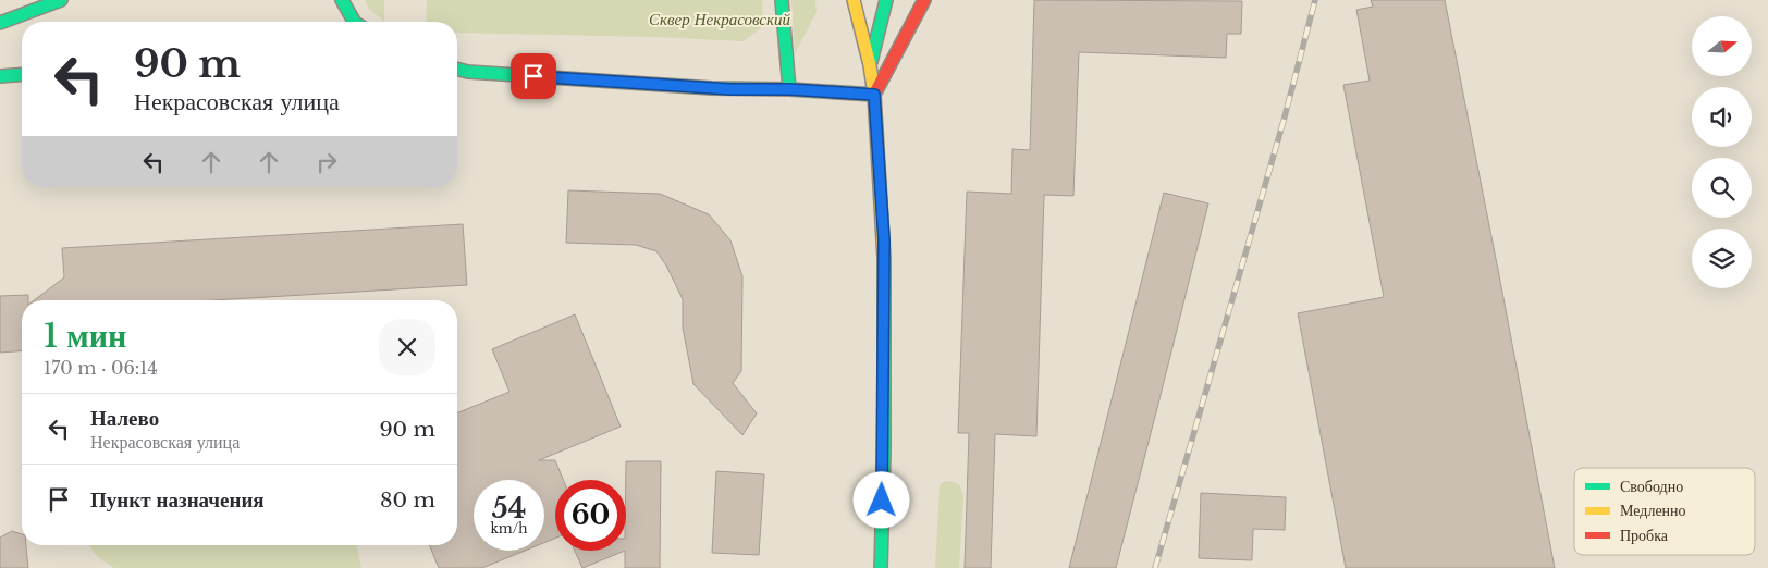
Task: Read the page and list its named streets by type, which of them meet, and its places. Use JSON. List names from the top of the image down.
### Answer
{
  "parks": ["Сквер Некрасовский"],
  "legend": ["Свободно", "Медленно", "Пробка"],
  "north": "right",
  "page": {
    "turn": ["90 m", "Некрасовская улица"],
    "heading": ["1 мин", "170 m · 06:14"],
    "list": [
      {
        "name": "Налево",
        "note": "Некрасовская улица",
        "value": "90 m"
      },
      {
        "name": "Пункт назначения",
        "value": "80 m"
      }
    ],
    "speed": "54 km/h",
    "limit": "60"
  }
}
